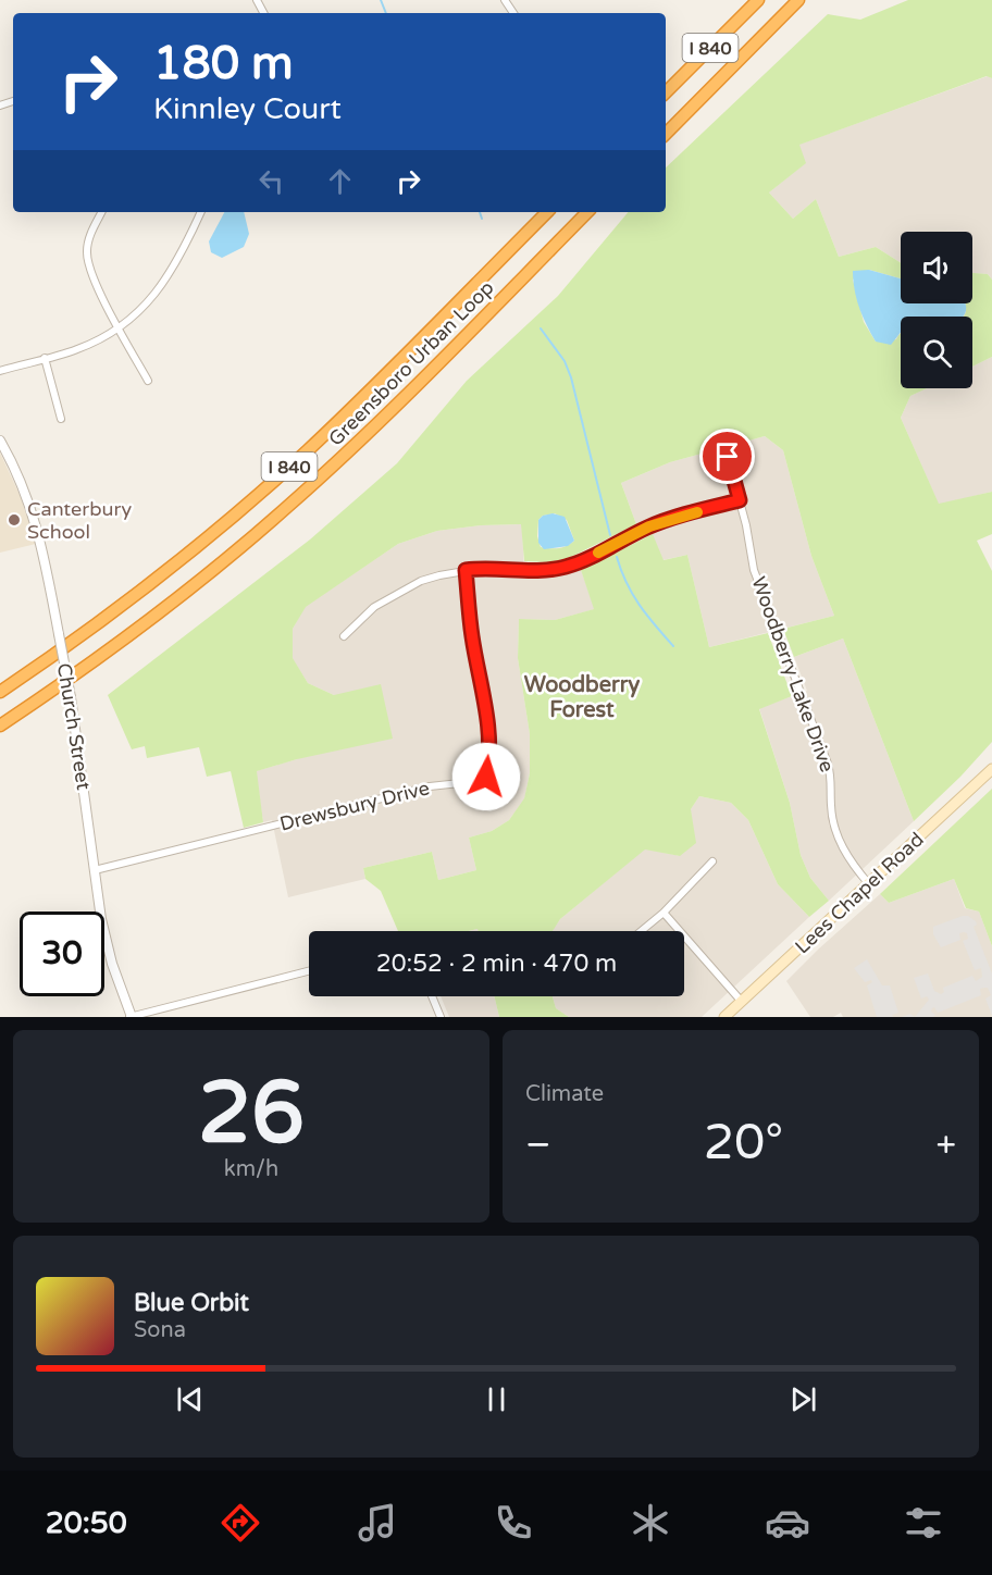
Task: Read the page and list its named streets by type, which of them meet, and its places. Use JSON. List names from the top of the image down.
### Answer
{
  "streets": {
    "highway": ["I 840", "Greensboro Urban Loop"],
    "main road": ["Lees Chapel Road"],
    "street": ["Woodberry Lake Drive", "Church Street", "Drewsbury Drive"]
  },
  "crossings": [
    ["Woodberry Lake Drive", "Lees Chapel Road"],
    ["Church Street", "Drewsbury Drive"]
  ],
  "districts": ["Woodberry Forest"],
  "places": ["Canterbury School"],
  "page": {
    "turn": ["180 m", "Kinnley Court"],
    "limit": "30",
    "trip": "20:52 · 2 min · 470 m",
    "tile": [
      ["26", "km/h"],
      "Climate"
    ],
    "heat": ["−", "20°", "+"],
    "song": ["Blue Orbit", "Sona"],
    "tabs": "20:50"
  }
}
